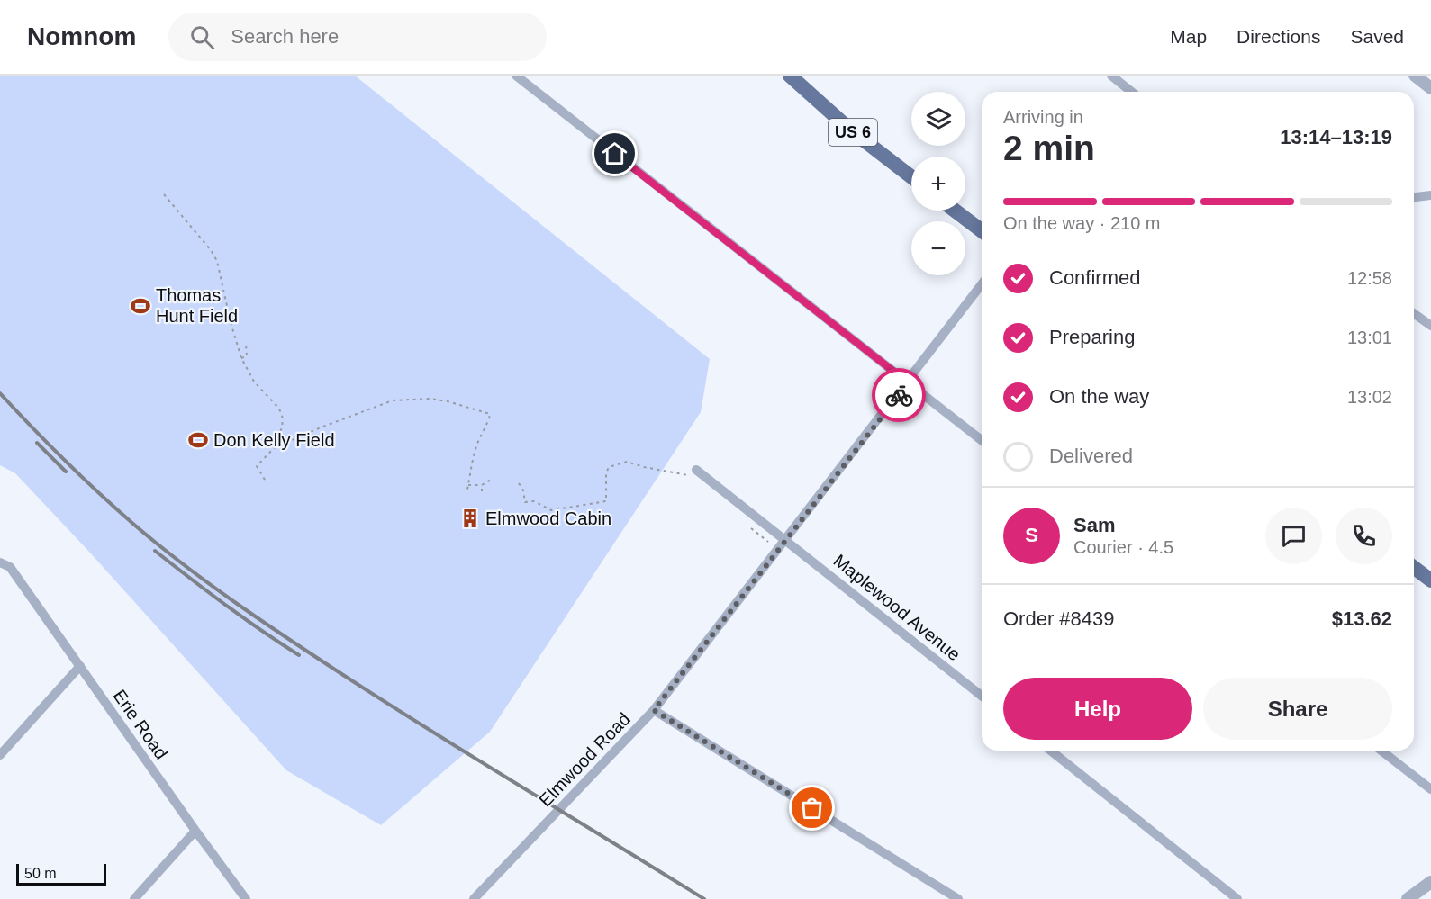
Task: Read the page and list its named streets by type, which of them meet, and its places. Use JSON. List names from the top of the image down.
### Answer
{
  "streets": {
    "main road": ["US 6"],
    "street": ["Maplewood Avenue", "Erie Road", "Elmwood Road"]
  },
  "crossings": [
    ["Maplewood Avenue", "Elmwood Road"]
  ],
  "places": {
    "sports": ["Thomas Hunt Field", "Don Kelly Field"],
    "building": ["Elmwood Cabin"]
  },
  "scale_bar": "50 m",
  "page": {
    "header": "Nomnom",
    "search": "Search here",
    "nav": ["Map", "Directions", "Saved"],
    "map_buttons": ["+", "−"],
    "heading": ["2 min", "Arriving in", "13:14–13:19"],
    "panel": [
      "Sam",
      "Courier · 4.5",
      "Order #8439",
      "$13.62"
    ],
    "bar": "On the way · 210 m",
    "list": [
      ["Confirmed", "12:58"],
      ["Preparing", "13:01"],
      ["On the way", "13:02"],
      "Delivered"
    ],
    "round": "S",
    "buttons": ["Help", "Share"],
    "scale": "50 m"
  }
}
